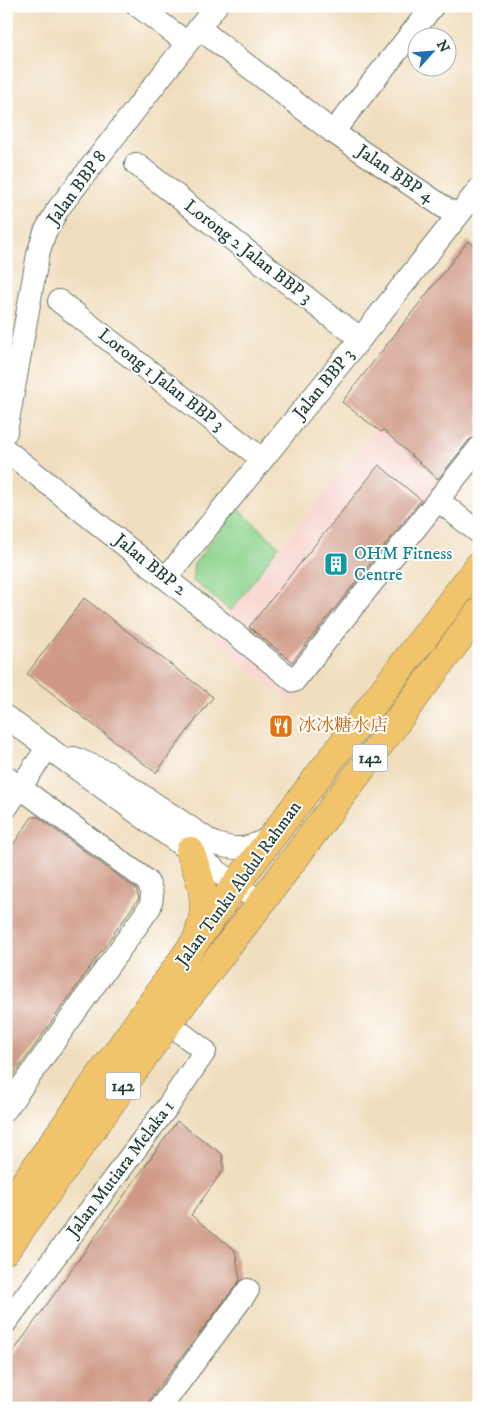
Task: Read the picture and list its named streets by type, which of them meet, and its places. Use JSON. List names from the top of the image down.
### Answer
{
  "streets": {
    "main road": ["142", "Jalan Tunku Abdul Rahman"],
    "street": [
      "Jalan BBP 4",
      "Jalan BBP 8",
      "Lorong 2 Jalan BBP 3",
      "Lorong 1 Jalan BBP 3",
      "Jalan BBP 3",
      "Jalan BBP 2",
      "Jalan Mutiara Melaka 1"
    ]
  },
  "crossings": [
    ["Jalan BBP 4", "Jalan BBP 8"],
    ["Jalan BBP 4", "Jalan BBP 3"],
    ["Lorong 2 Jalan BBP 3", "Jalan BBP 3"],
    ["Lorong 1 Jalan BBP 3", "Jalan BBP 3"],
    ["Jalan BBP 3", "Jalan BBP 2"],
    ["Jalan Tunku Abdul Rahman", "Jalan Mutiara Melaka 1"]
  ],
  "places": {
    "building": ["OHM Fitness Centre"],
    "restaurant": ["冰冰糖水店"]
  },
  "north": "top right"
}
